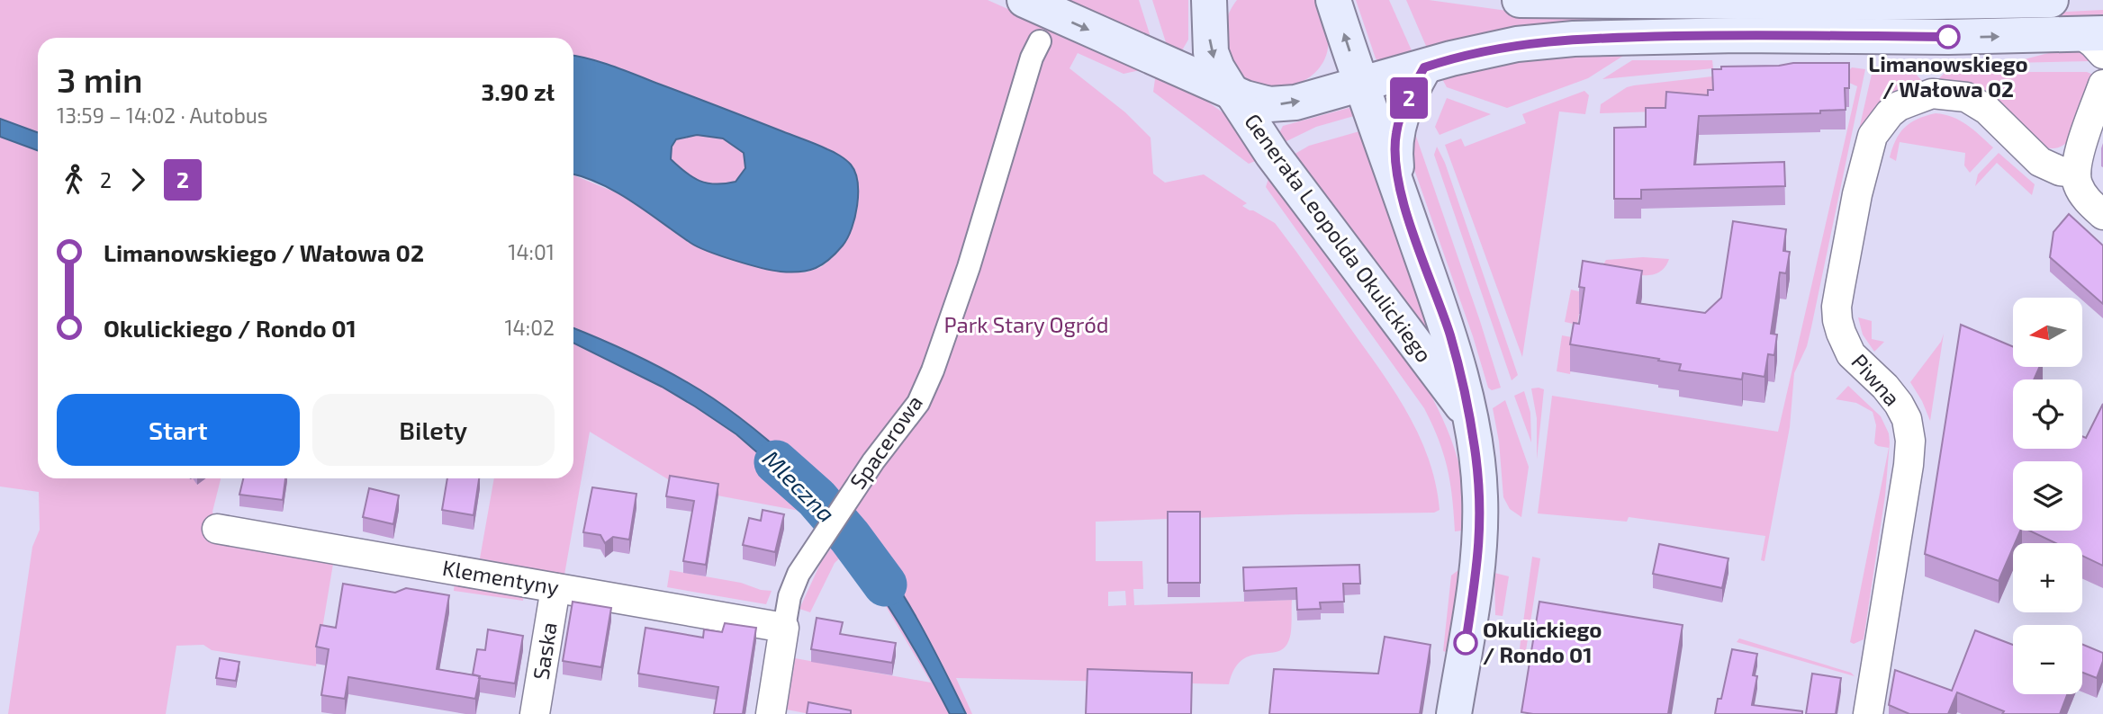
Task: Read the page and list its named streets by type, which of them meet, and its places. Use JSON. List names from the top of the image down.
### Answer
{
  "streets": {
    "main road": ["Generała Leopolda Okulickiego"],
    "street": [
      "Piwna",
      "Spacerowa",
      "Klementyny",
      "Saska"
    ]
  },
  "crossings": [
    ["Spacerowa", "Klementyny"],
    ["Klementyny", "Saska"]
  ],
  "water": ["Mleczna"],
  "parks": ["Park Stary Ogród"],
  "places": ["Limanowskiego / Wałowa 02", "Okulickiego / Rondo 01"],
  "lines": ["bus line 2"],
  "north": "left",
  "page": {
    "on_map": "2",
    "heading": ["3 min", "13:59 – 14:02 · Autobus", "3.90 zł"],
    "legs": ["2", "2"],
    "list": [
      {
        "name": "Limanowskiego / Wałowa 02",
        "value": "14:01"
      },
      {
        "name": "Okulickiego / Rondo 01",
        "value": "14:02"
      }
    ],
    "map_buttons": ["+", "−"],
    "buttons": ["Start", "Bilety"]
  }
}
